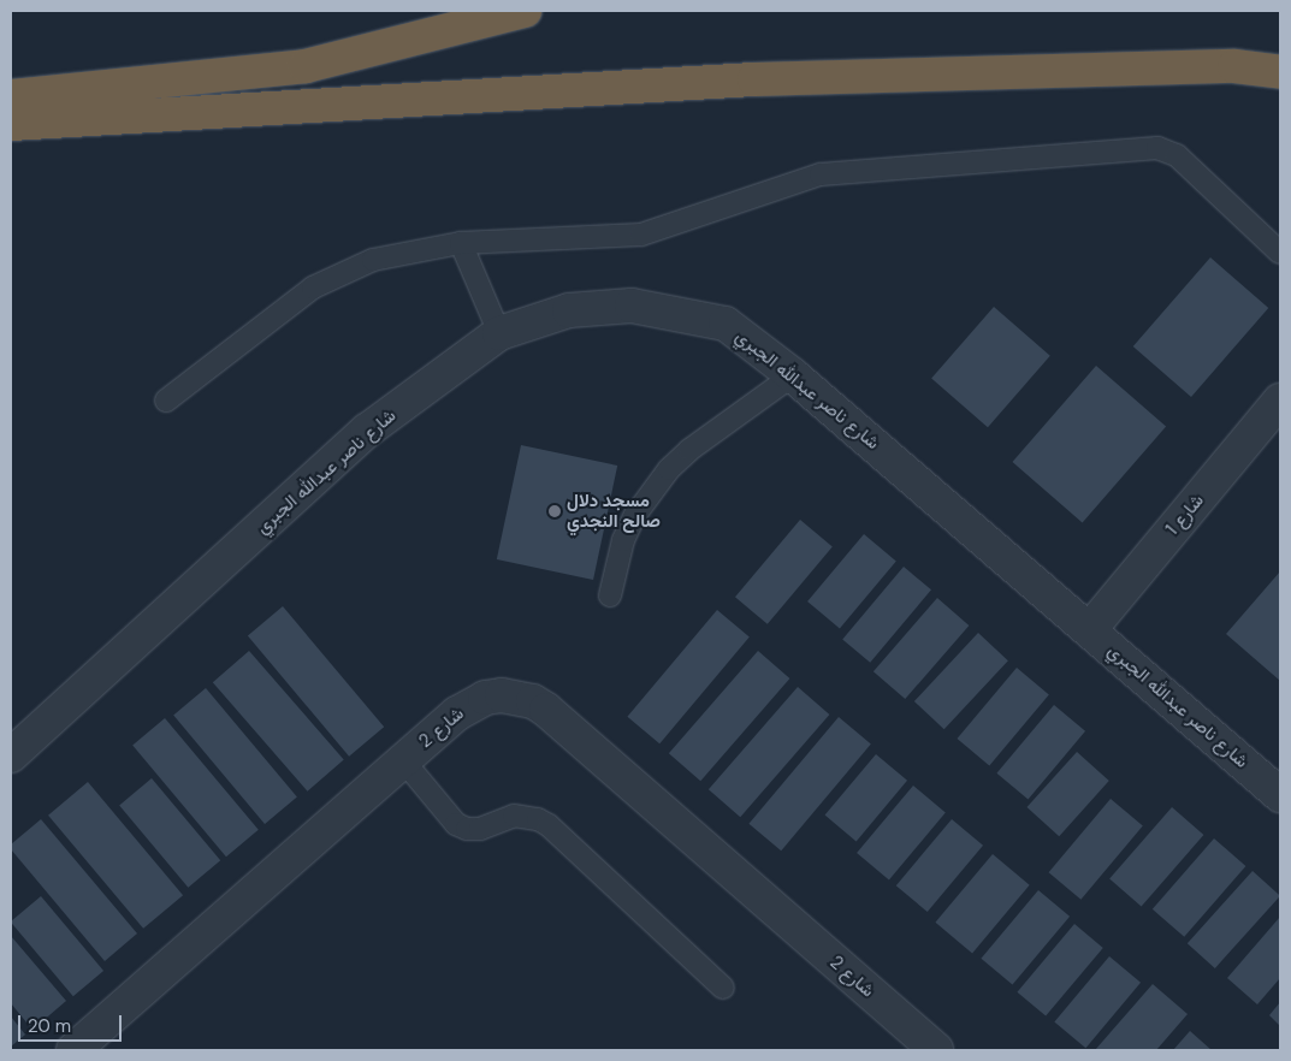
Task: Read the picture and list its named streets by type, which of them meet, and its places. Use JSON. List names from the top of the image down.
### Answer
{
  "streets": {
    "street": ["شارع ناصر عبدالله الجبري", "شارع 1", "شارع 2"]
  },
  "crossings": [
    ["شارع ناصر عبدالله الجبري", "شارع 1"]
  ],
  "places": ["مسجد دلال صالح النجدي"],
  "scale_bar": "20 m"
}
